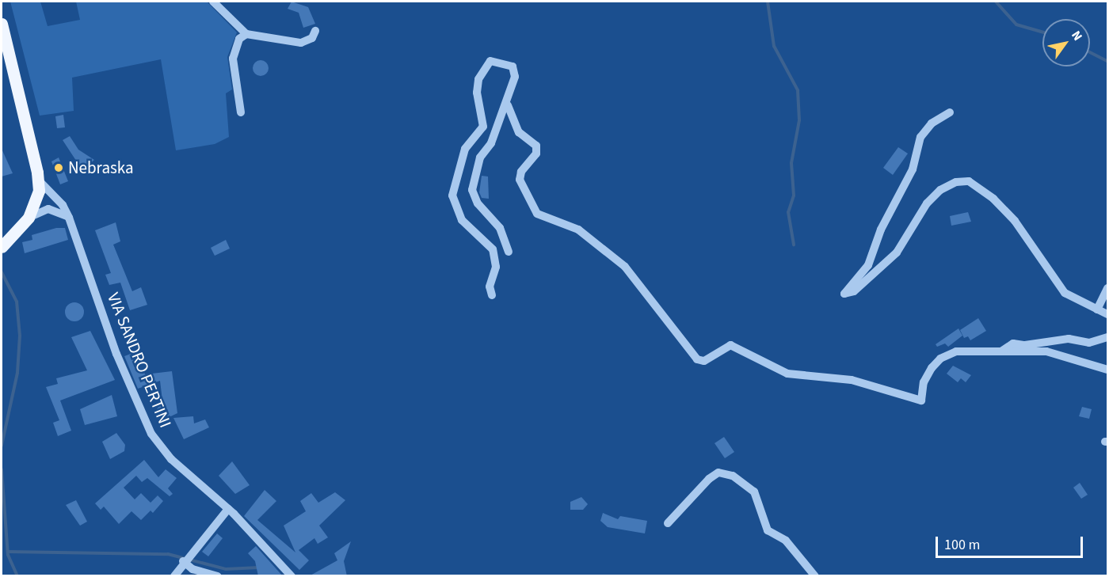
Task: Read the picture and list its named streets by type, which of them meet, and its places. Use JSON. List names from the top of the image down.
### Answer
{
  "streets": {
    "street": ["VIA SANDRO PERTINI"]
  },
  "places": ["Nebraska"],
  "scale_bar": "100 m",
  "north": "top right"
}
